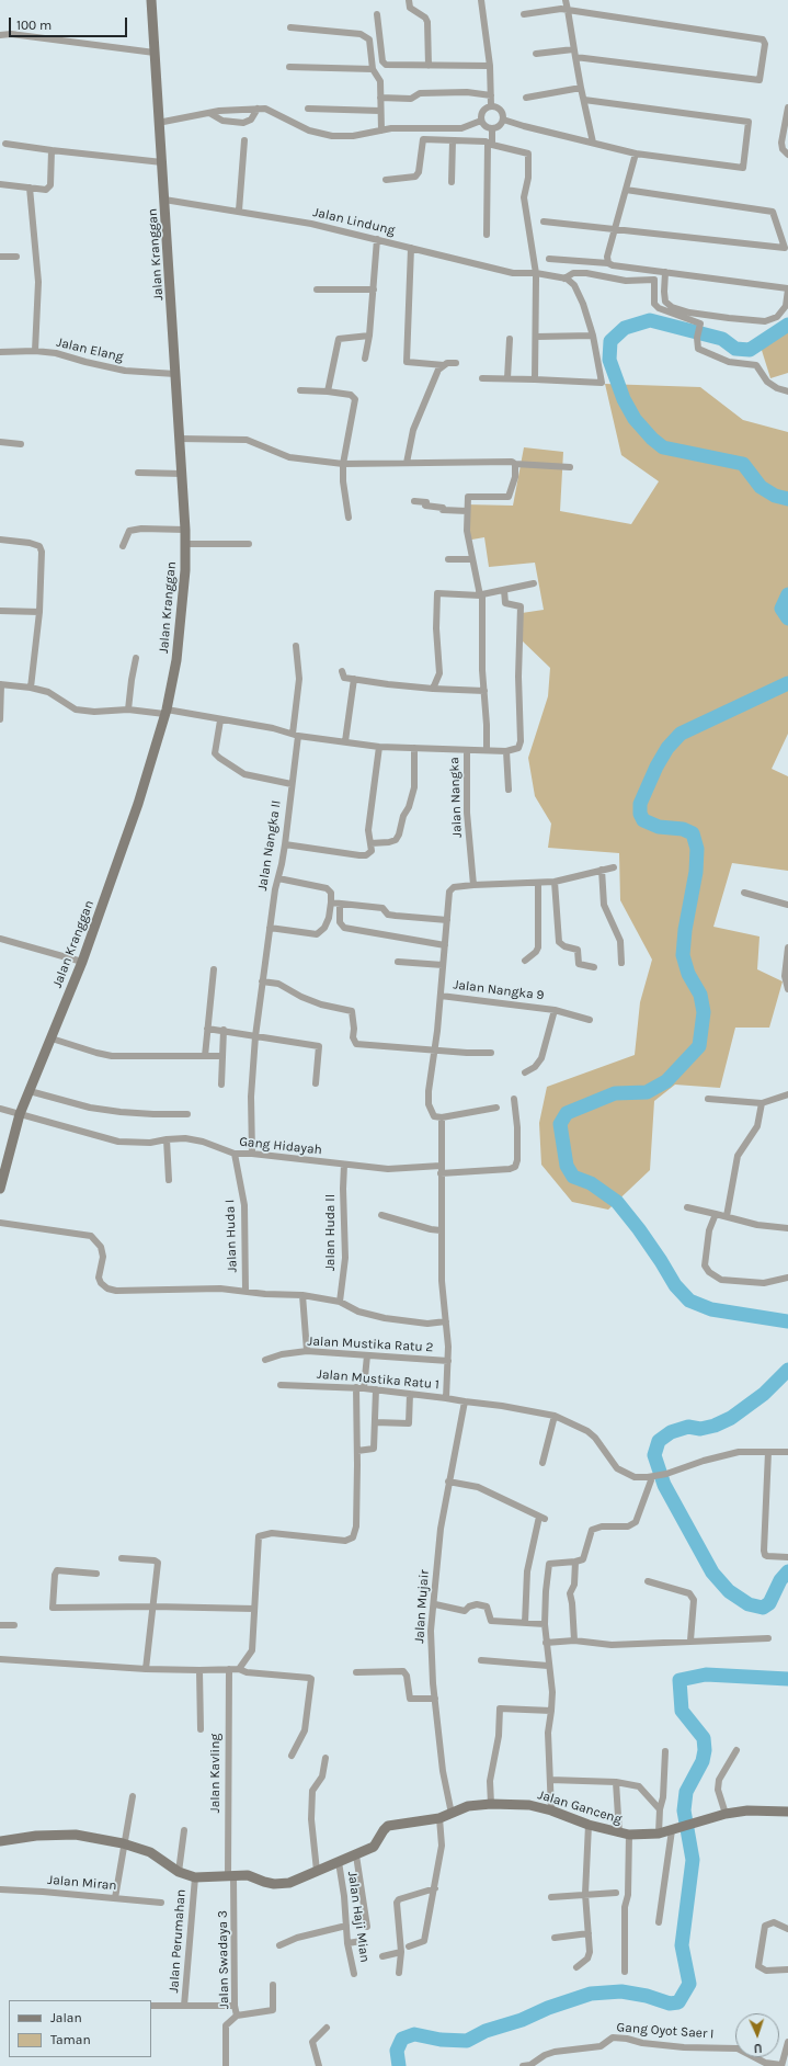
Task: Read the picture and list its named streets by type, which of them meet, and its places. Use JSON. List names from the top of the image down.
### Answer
{
  "streets": {
    "main road": ["Jalan Kranggan", "Jalan Ganceng"],
    "street": [
      "Jalan Lindung",
      "Jalan Elang",
      "Jalan Nangka",
      "Jalan Nangka II",
      "Jalan Nangka 9",
      "Gang Hidayah",
      "Jalan Huda II",
      "Jalan Huda I",
      "Jalan Mustika Ratu 2",
      "Jalan Mustika Ratu 1",
      "Jalan Mujair",
      "Jalan Kavling",
      "Jalan Miran",
      "Jalan Haji Mian",
      "Jalan Perumahan",
      "Jalan Swadaya 3",
      "Gang Oyot Saer I"
    ]
  },
  "crossings": [
    ["Jalan Lindung", "Jalan Kranggan"],
    ["Jalan Kranggan", "Jalan Elang"],
    ["Jalan Kranggan", "Jalan Nangka"],
    ["Jalan Kranggan", "Gang Hidayah"],
    ["Jalan Nangka", "Jalan Nangka II"],
    ["Jalan Nangka II", "Gang Hidayah"],
    ["Gang Hidayah", "Jalan Huda II"],
    ["Gang Hidayah", "Jalan Huda I"],
    ["Jalan Mustika Ratu 1", "Jalan Mujair"],
    ["Jalan Mujair", "Jalan Ganceng"],
    ["Jalan Kavling", "Jalan Ganceng"],
    ["Jalan Kavling", "Jalan Swadaya 3"],
    ["Jalan Ganceng", "Jalan Haji Mian"],
    ["Jalan Ganceng", "Jalan Perumahan"],
    ["Jalan Ganceng", "Jalan Swadaya 3"]
  ],
  "legend": ["Jalan", "Taman"],
  "scale_bar": "100 m",
  "north": "bottom"
}
